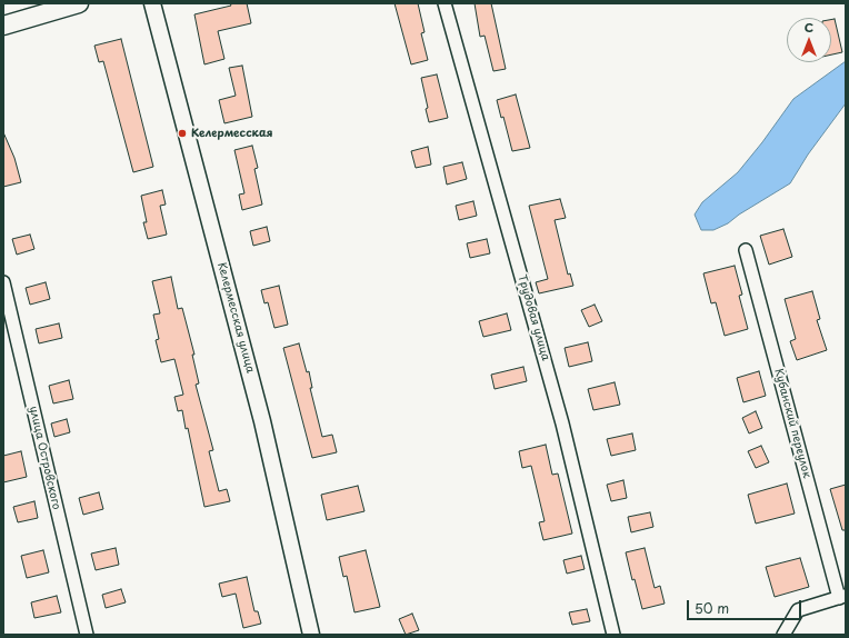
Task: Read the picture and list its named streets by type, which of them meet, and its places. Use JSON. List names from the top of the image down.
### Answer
{
  "streets": {
    "street": [
      "Келермесская улица",
      "Трудовая улица",
      "Кубанский переулок",
      "улица Островского"
    ]
  },
  "places": ["Келермесская"],
  "scale_bar": "50 m",
  "north": "top"
}
